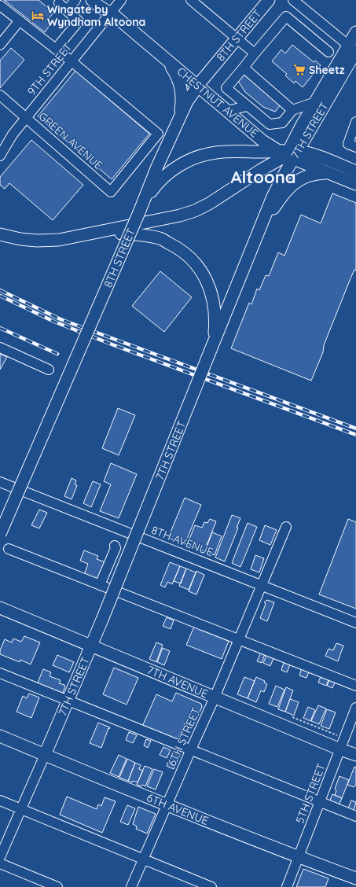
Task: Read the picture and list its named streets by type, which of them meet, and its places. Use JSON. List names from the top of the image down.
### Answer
{
  "streets": {
    "main road": [
      "8TH STREET",
      "CHESTNUT AVENUE",
      "7TH STREET",
      "7TH AVENUE",
      "6TH AVENUE"
    ],
    "street": [
      "9TH STREET",
      "GREEN AVENUE",
      "8TH AVENUE",
      "6TH STREET",
      "5TH STREET"
    ]
  },
  "crossings": [
    ["8TH STREET", "CHESTNUT AVENUE"],
    ["9TH STREET", "CHESTNUT AVENUE"],
    ["9TH STREET", "GREEN AVENUE"],
    ["CHESTNUT AVENUE", "7TH STREET"],
    ["7TH STREET", "7TH AVENUE"],
    ["7TH STREET", "6TH AVENUE"],
    ["8TH AVENUE", "6TH STREET"],
    ["7TH AVENUE", "6TH STREET"],
    ["7TH AVENUE", "5TH STREET"],
    ["6TH STREET", "6TH AVENUE"],
    ["5TH STREET", "6TH AVENUE"]
  ],
  "districts": ["Altoona"],
  "places": {
    "hotel": ["Wingate by Wyndham Altoona"],
    "supermarket": ["Sheetz"]
  }
}
